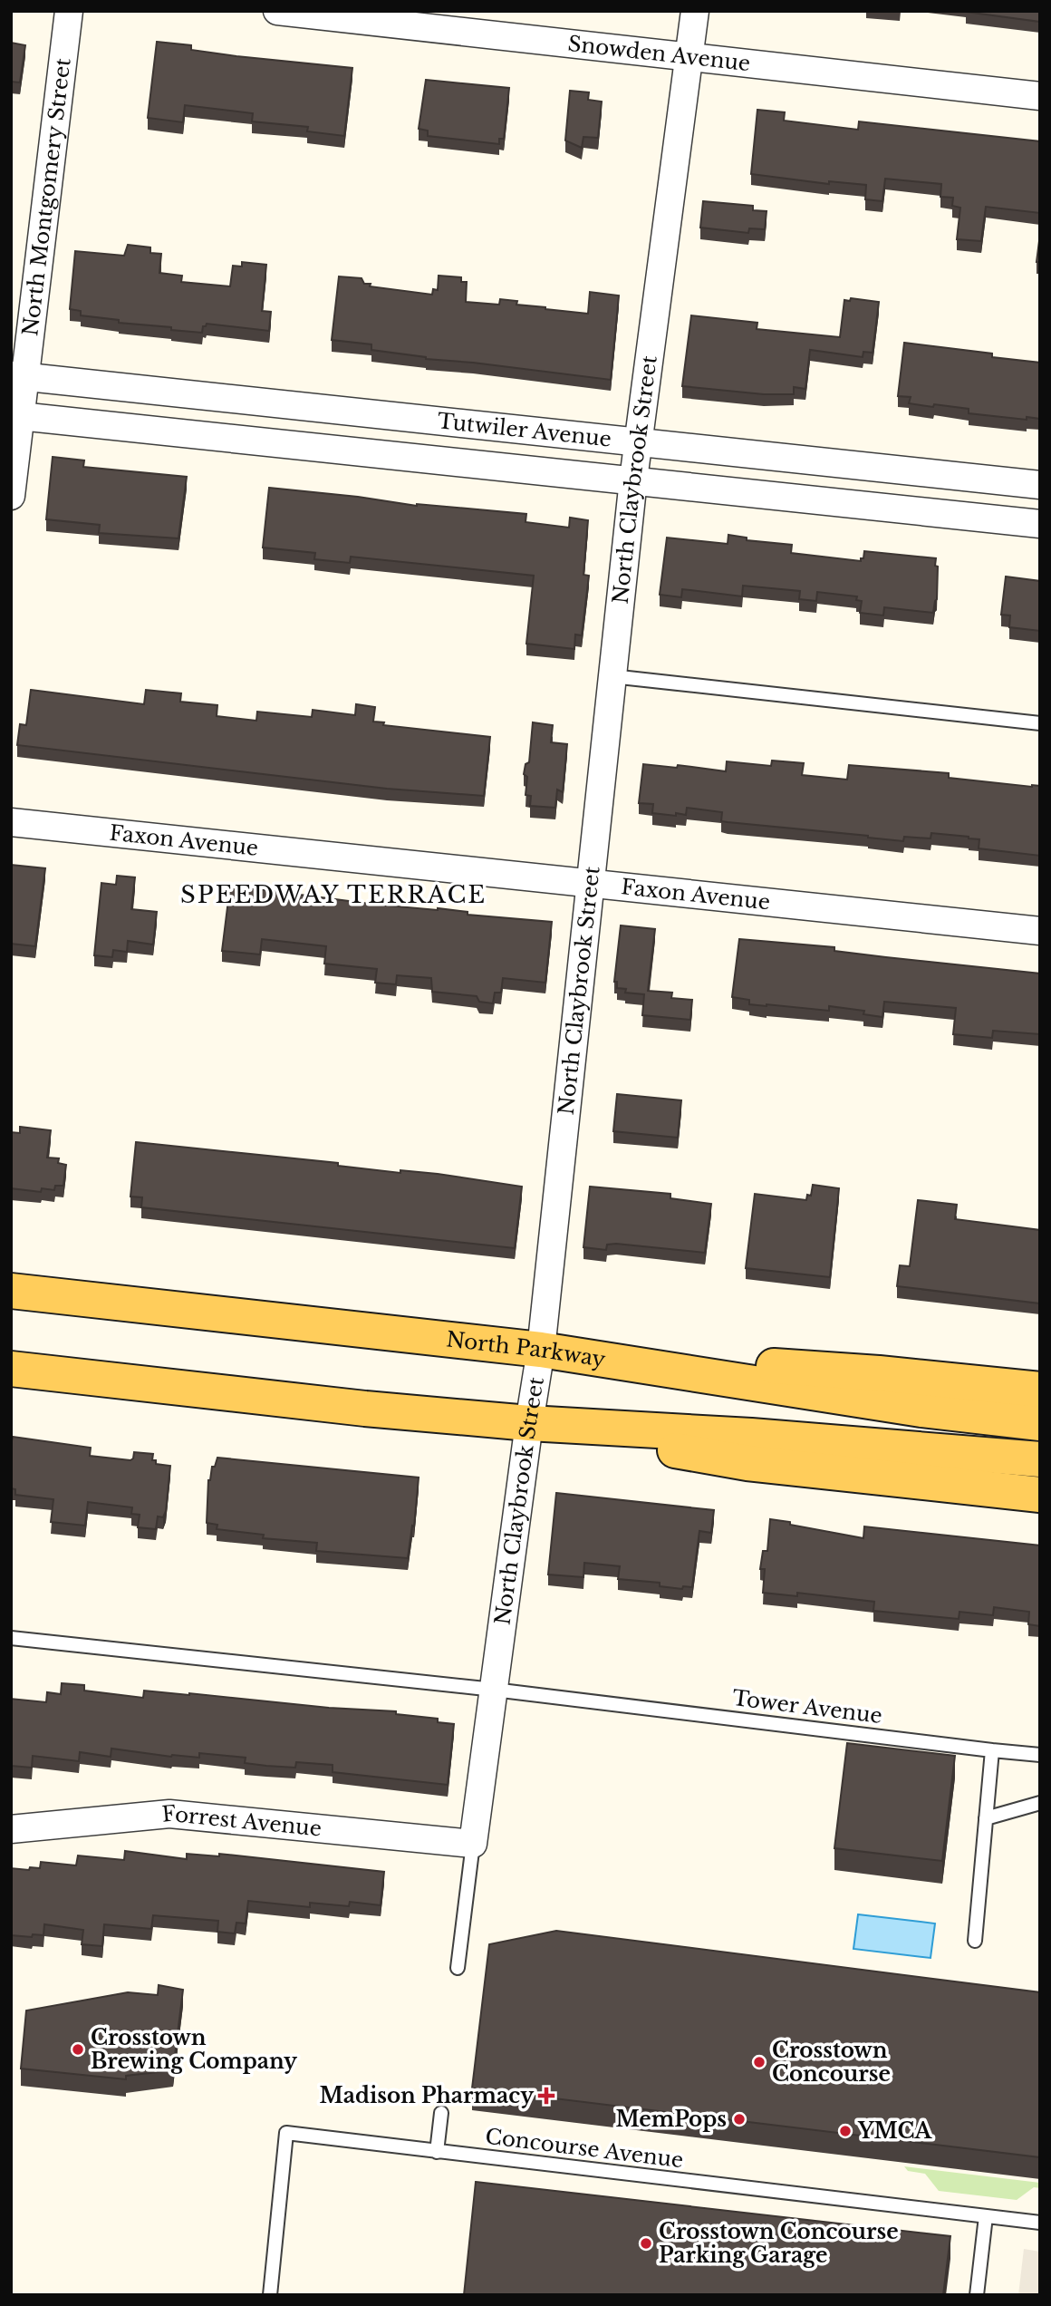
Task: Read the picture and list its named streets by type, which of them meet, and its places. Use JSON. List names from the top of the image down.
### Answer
{
  "streets": {
    "main road": ["North Parkway"],
    "street": [
      "Snowden Avenue",
      "North Montgomery Street",
      "Tutwiler Avenue",
      "North Claybrook Street",
      "Faxon Avenue",
      "Forrest Avenue"
    ],
    "lane": ["Tower Avenue", "Concourse Avenue"]
  },
  "crossings": [
    ["Snowden Avenue", "North Claybrook Street"],
    ["North Montgomery Street", "Tutwiler Avenue"],
    ["Tutwiler Avenue", "North Claybrook Street"],
    ["North Claybrook Street", "Faxon Avenue"],
    ["North Claybrook Street", "North Parkway"],
    ["North Claybrook Street", "Tower Avenue"],
    ["North Claybrook Street", "Forrest Avenue"]
  ],
  "districts": ["SPEEDWAY TERRACE"],
  "places": {
    "other": [
      "Crosstown Brewing Company",
      "Crosstown Concourse",
      "MemPops",
      "YMCA",
      "Crosstown Concourse Parking Garage"
    ],
    "health": ["Madison Pharmacy"]
  }
}
